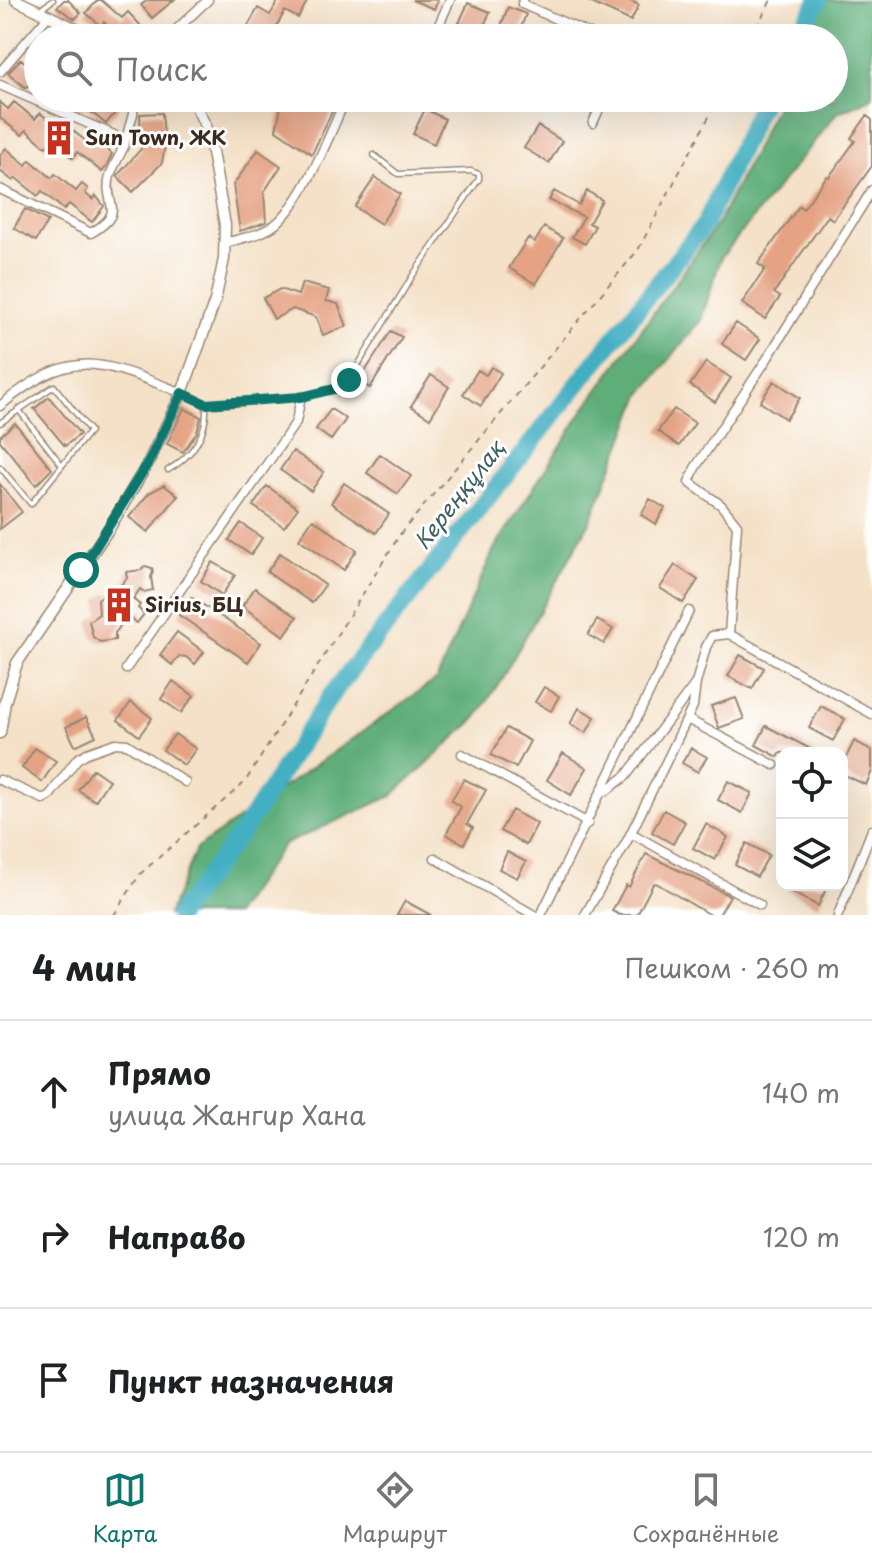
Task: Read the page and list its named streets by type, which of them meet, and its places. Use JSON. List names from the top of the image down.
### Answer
{
  "water": ["Кереңқұлақ"],
  "places": {
    "building": ["Sun Town, ЖК", "Sirius, БЦ"]
  },
  "page": {
    "search": "Поиск",
    "heading": ["4 мин", "Пешком · 260 m"],
    "list": [
      ["Прямо", "улица Жангир Хана", "140 m"],
      ["Направо", "120 m"],
      "Пункт назначения"
    ],
    "nav": ["Карта", "Маршрут", "Сохранённые"]
  }
}
